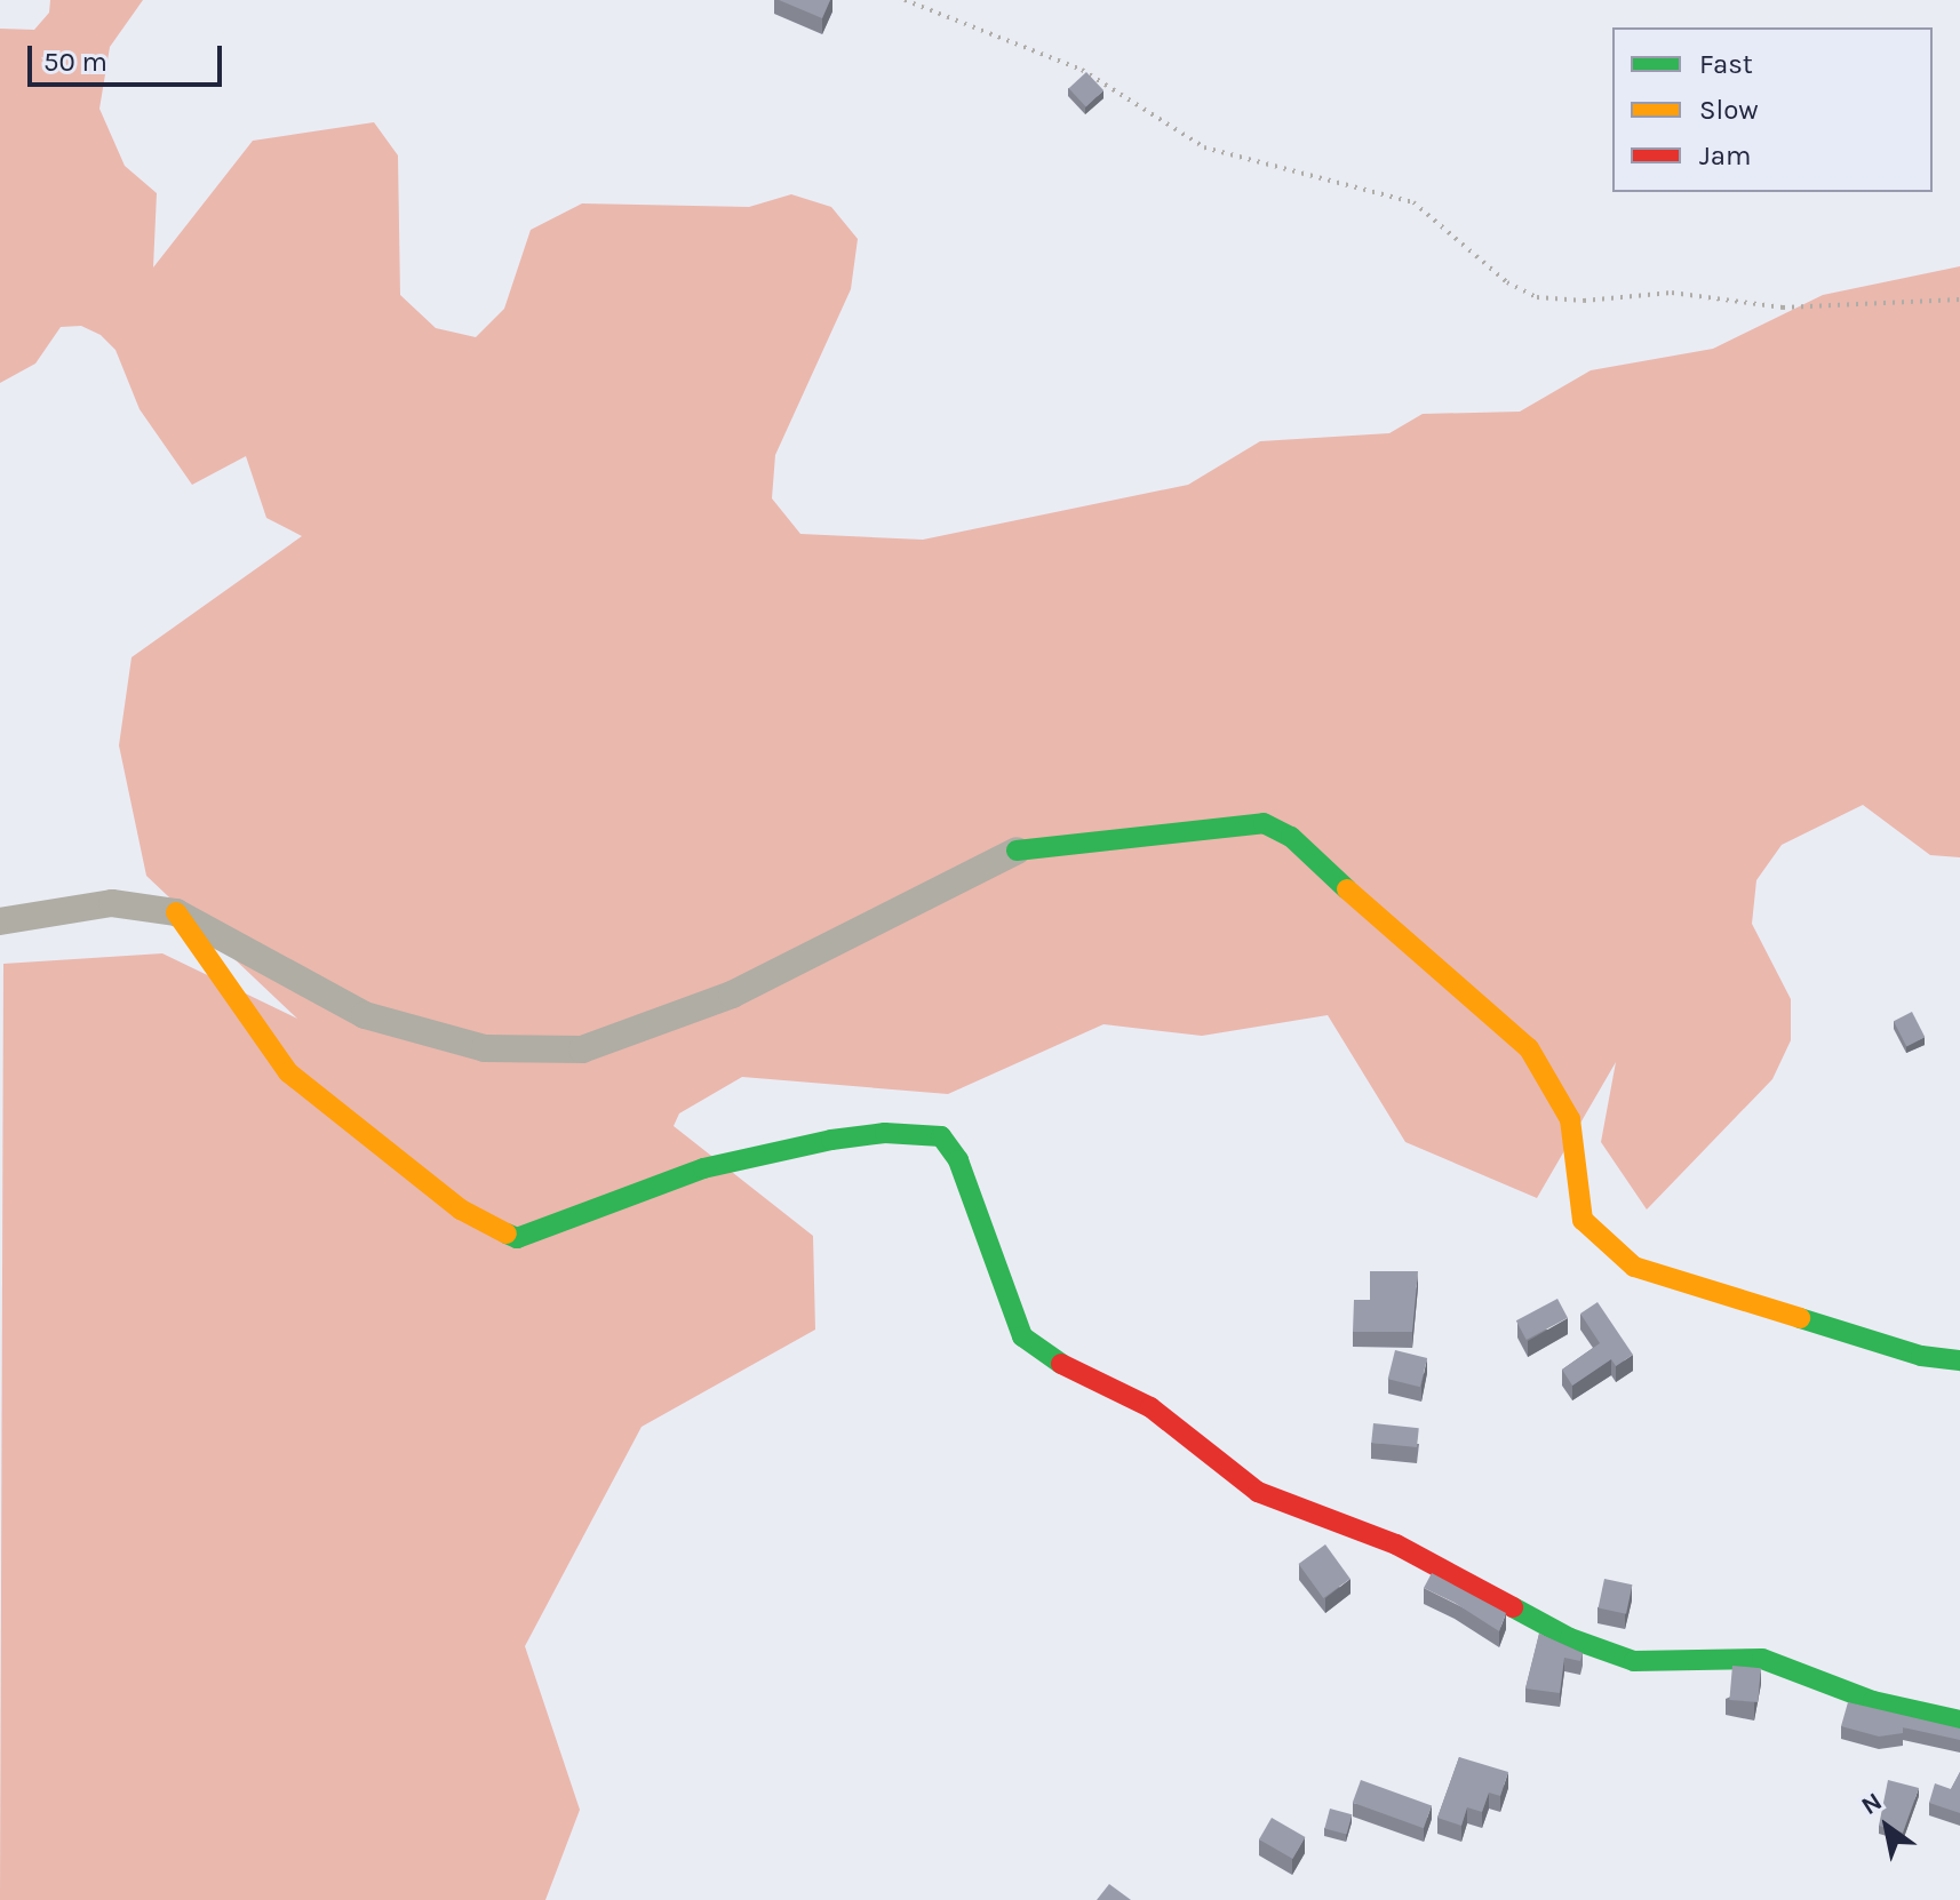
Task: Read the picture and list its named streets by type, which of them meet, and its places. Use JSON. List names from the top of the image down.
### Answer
{
  "legend": ["Fast", "Slow", "Jam"],
  "scale_bar": "50 m",
  "north": "top left"
}
